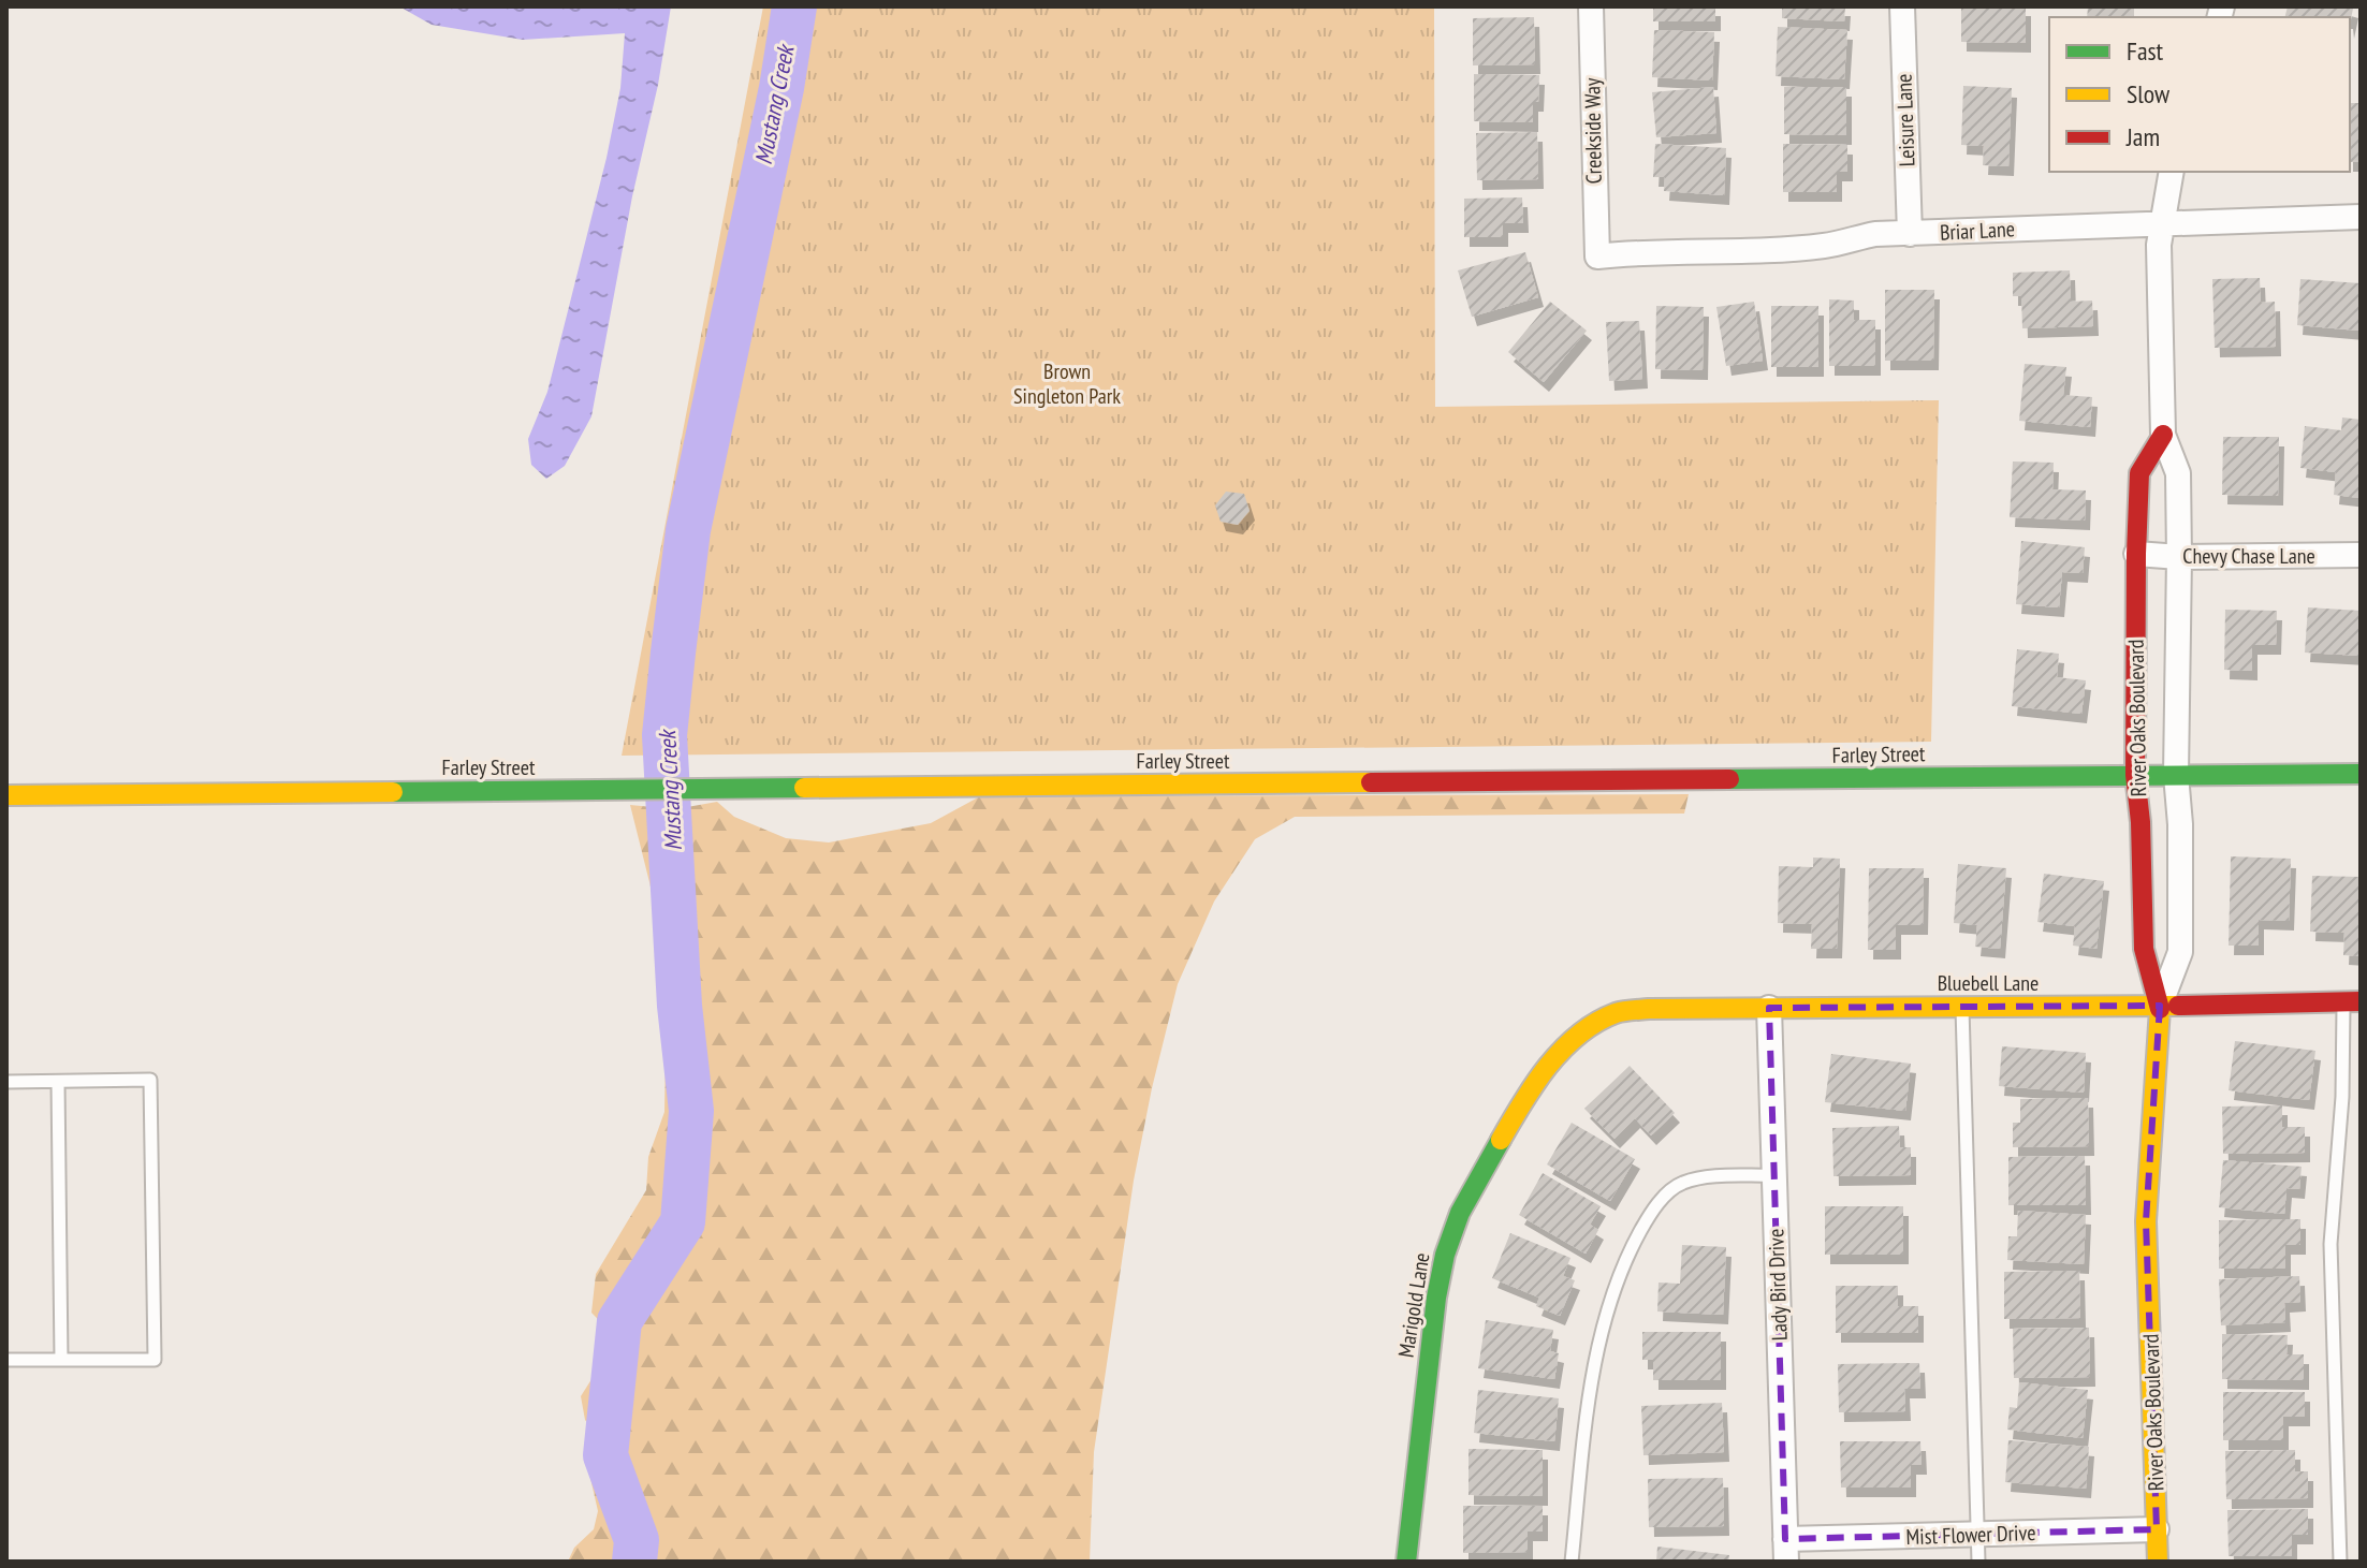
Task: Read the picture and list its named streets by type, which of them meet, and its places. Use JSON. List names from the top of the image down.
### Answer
{
  "streets": {
    "street": [
      "Leisure Lane",
      "Creekside Way",
      "Briar Lane",
      "Chevy Chase Lane",
      "River Oaks Boulevard",
      "Farley Street",
      "Bluebell Lane",
      "Lady Bird Drive",
      "Marigold Lane",
      "Mist Flower Drive"
    ]
  },
  "crossings": [
    ["Leisure Lane", "Briar Lane"],
    ["Creekside Way", "Briar Lane"],
    ["Briar Lane", "River Oaks Boulevard"],
    ["Chevy Chase Lane", "River Oaks Boulevard"],
    ["River Oaks Boulevard", "Farley Street"],
    ["River Oaks Boulevard", "Bluebell Lane"],
    ["River Oaks Boulevard", "Mist Flower Drive"],
    ["Bluebell Lane", "Lady Bird Drive"],
    ["Bluebell Lane", "Marigold Lane"],
    ["Lady Bird Drive", "Mist Flower Drive"]
  ],
  "water": ["Mustang Creek"],
  "parks": ["Brown Singleton Park"],
  "legend": ["Fast", "Slow", "Jam"]
}
